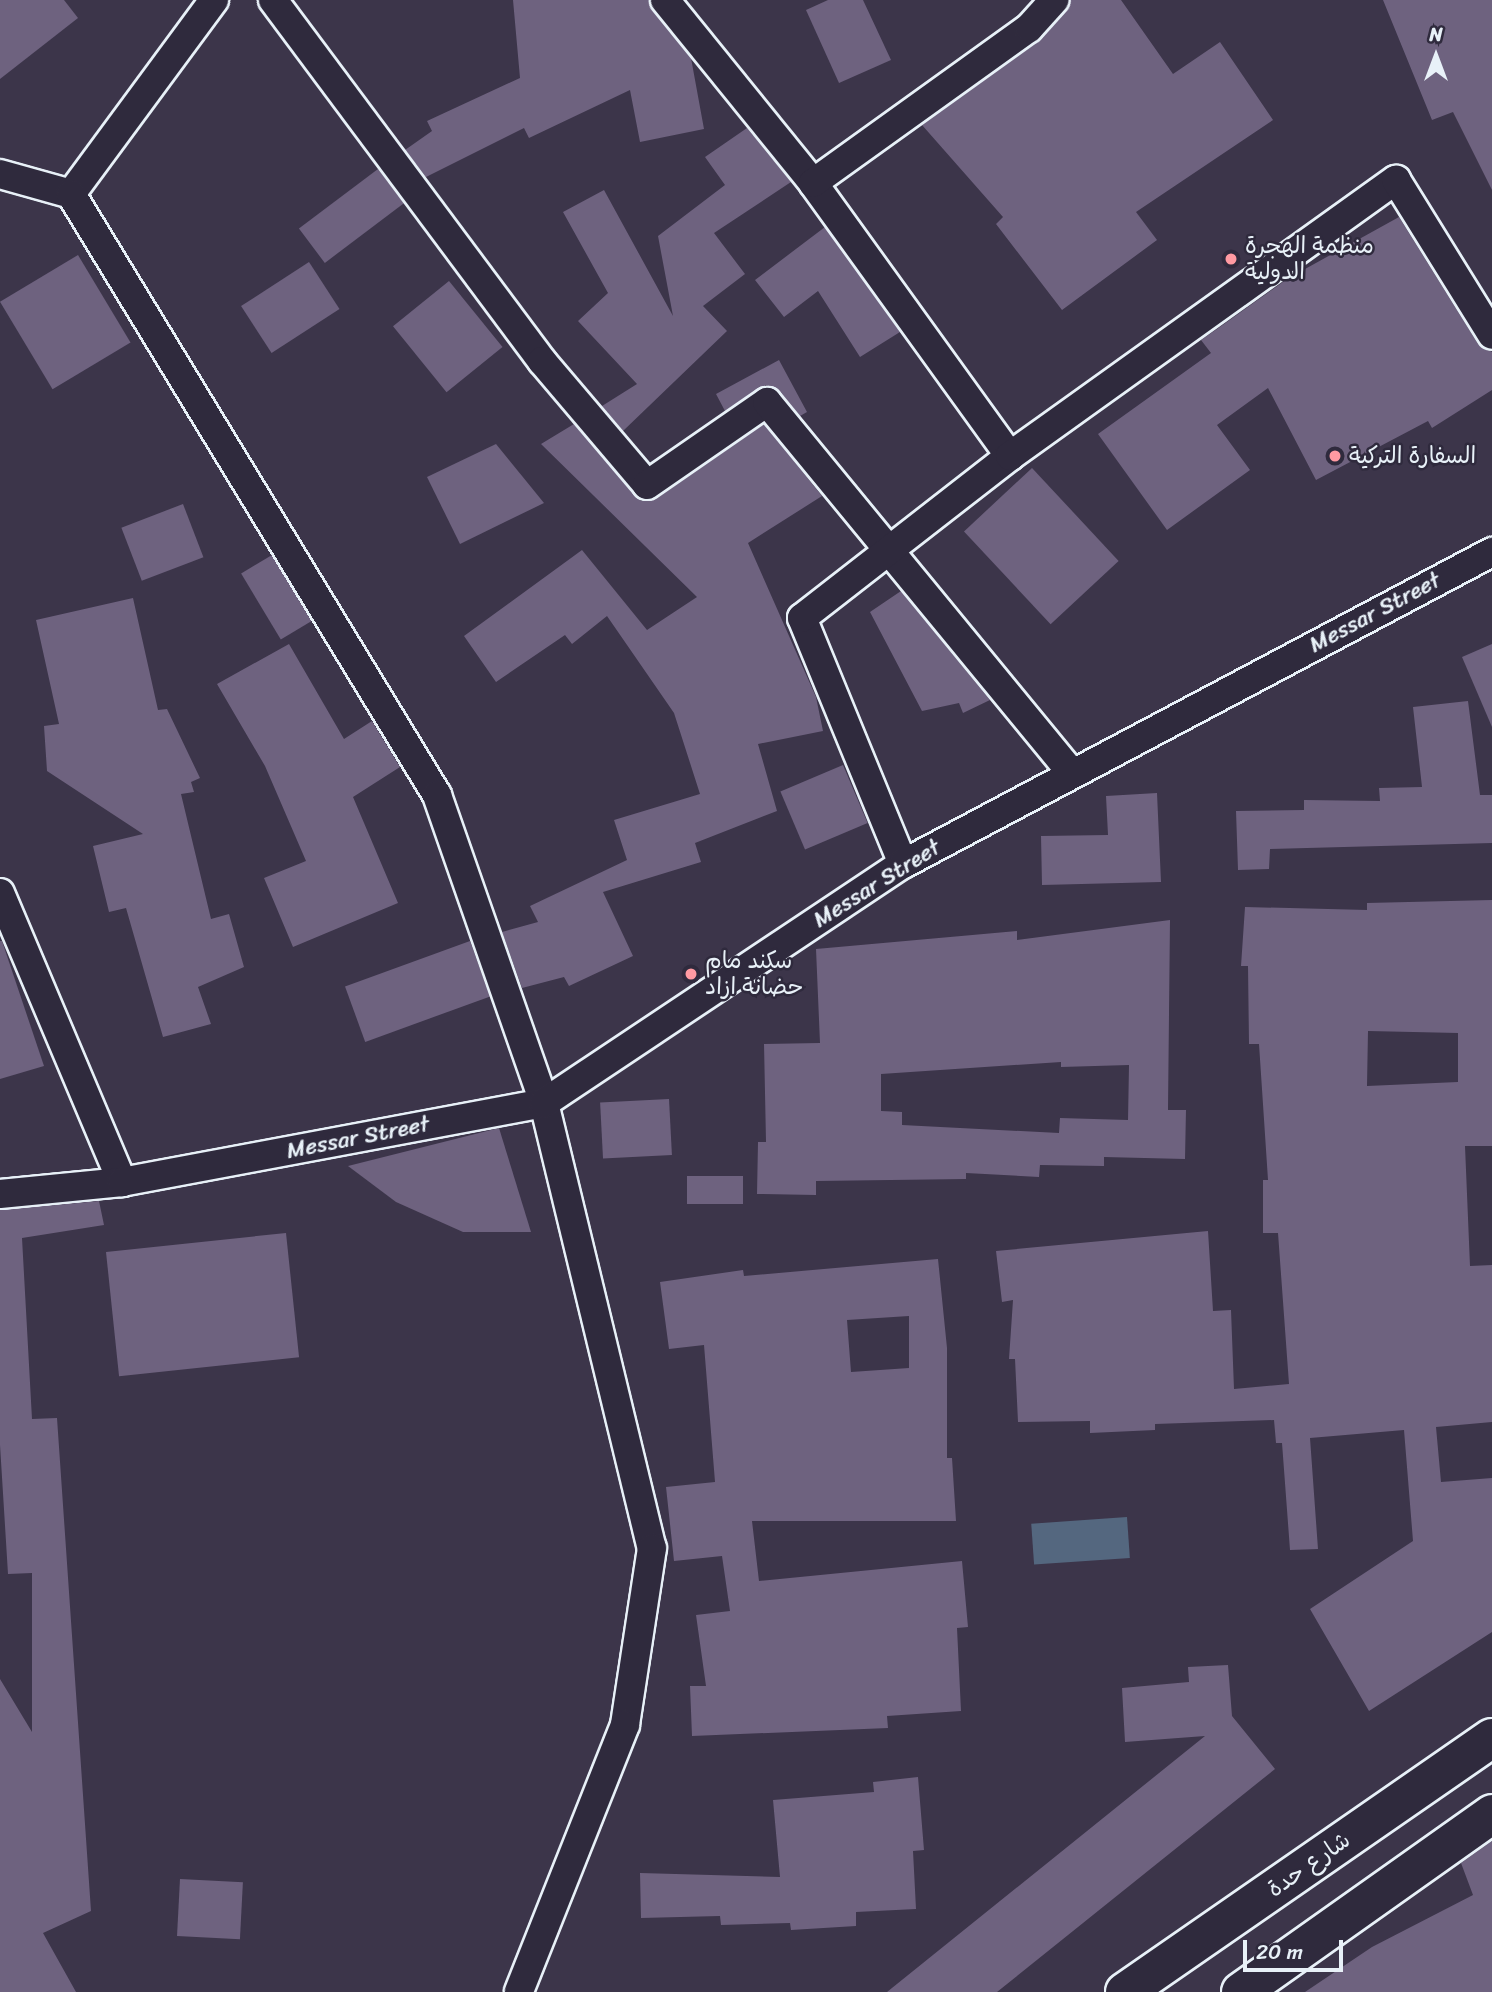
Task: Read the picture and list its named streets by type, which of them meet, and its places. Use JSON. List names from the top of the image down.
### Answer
{
  "streets": {
    "main road": ["شارع حدة"],
    "street": ["Messar Street"]
  },
  "places": ["منظمة الهجرة الدولية", "السفارة التركية", "سكند مام حضانة ازاد"],
  "scale_bar": "20 m",
  "north": "top"
}
